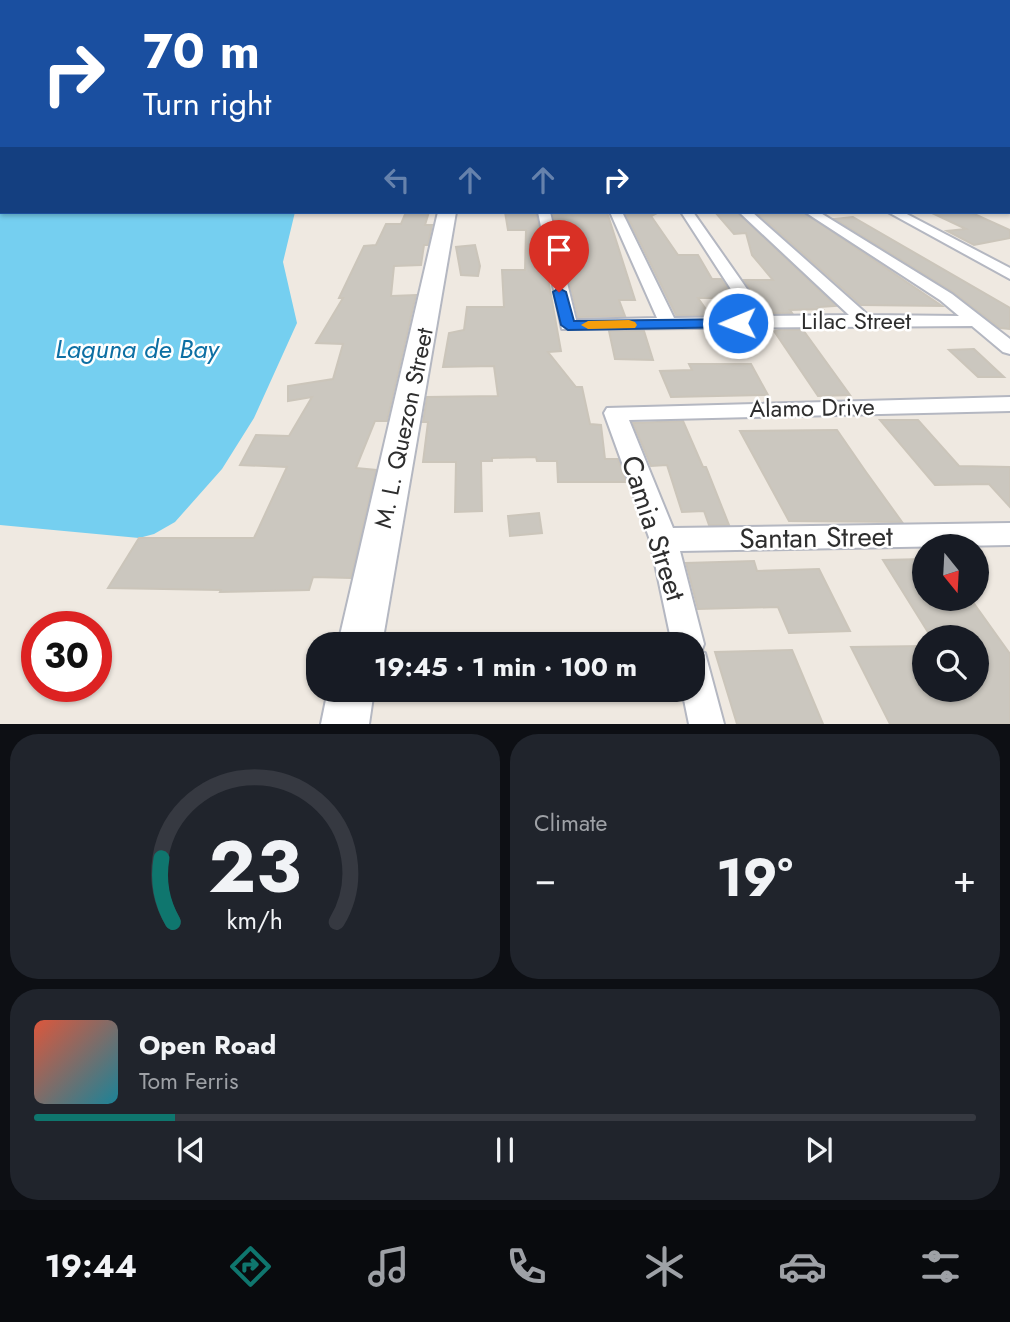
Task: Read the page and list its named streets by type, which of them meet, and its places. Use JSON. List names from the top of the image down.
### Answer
{
  "streets": {
    "main road": ["M. L. Quezon Street"],
    "street": [
      "Lilac Street",
      "Alamo Drive",
      "Camia Street",
      "Santan Street"
    ]
  },
  "crossings": [
    ["Alamo Drive", "Camia Street"],
    ["Camia Street", "Santan Street"]
  ],
  "water": ["Laguna de Bay"],
  "north": "bottom",
  "page": {
    "turn": ["70 m", "Turn right"],
    "limit": "30",
    "trip": "19:45 · 1 min · 100 m",
    "tile": "Climate",
    "heat": ["−", "19°", "+"],
    "song": ["Open Road", "Tom Ferris"],
    "tabs": "19:44",
    "gauge": ["23", "km/h"]
  }
}
